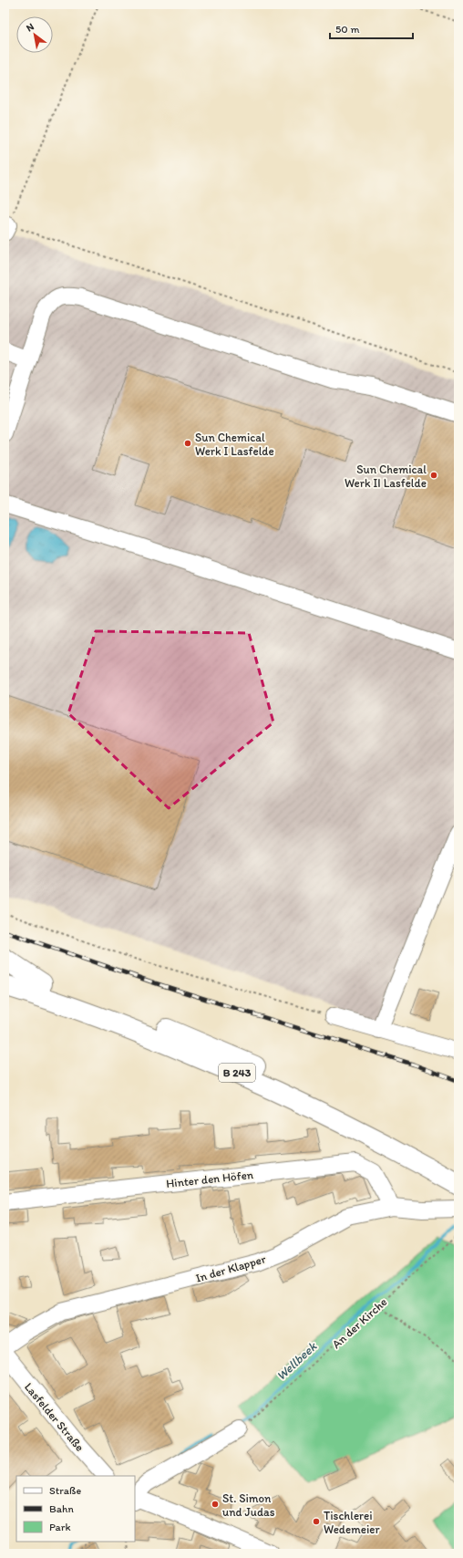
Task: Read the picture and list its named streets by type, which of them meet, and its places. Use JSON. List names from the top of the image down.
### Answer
{
  "streets": {
    "highway": ["B 243"],
    "street": ["Hinter den Höfen", "In der Klapper", "Lasfelder Straße"],
    "path": ["An der Kirche"]
  },
  "crossings": [
    ["Hinter den Höfen", "In der Klapper"]
  ],
  "water": ["Wellbeek"],
  "places": [
    "Sun Chemical Werk I Lasfelde",
    "Sun Chemical Werk II Lasfelde",
    "St. Simon und Judas",
    "Tischlerei Wedemeier"
  ],
  "legend": ["Straße", "Bahn", "Park"],
  "scale_bar": "50 m",
  "north": "top left"
}
